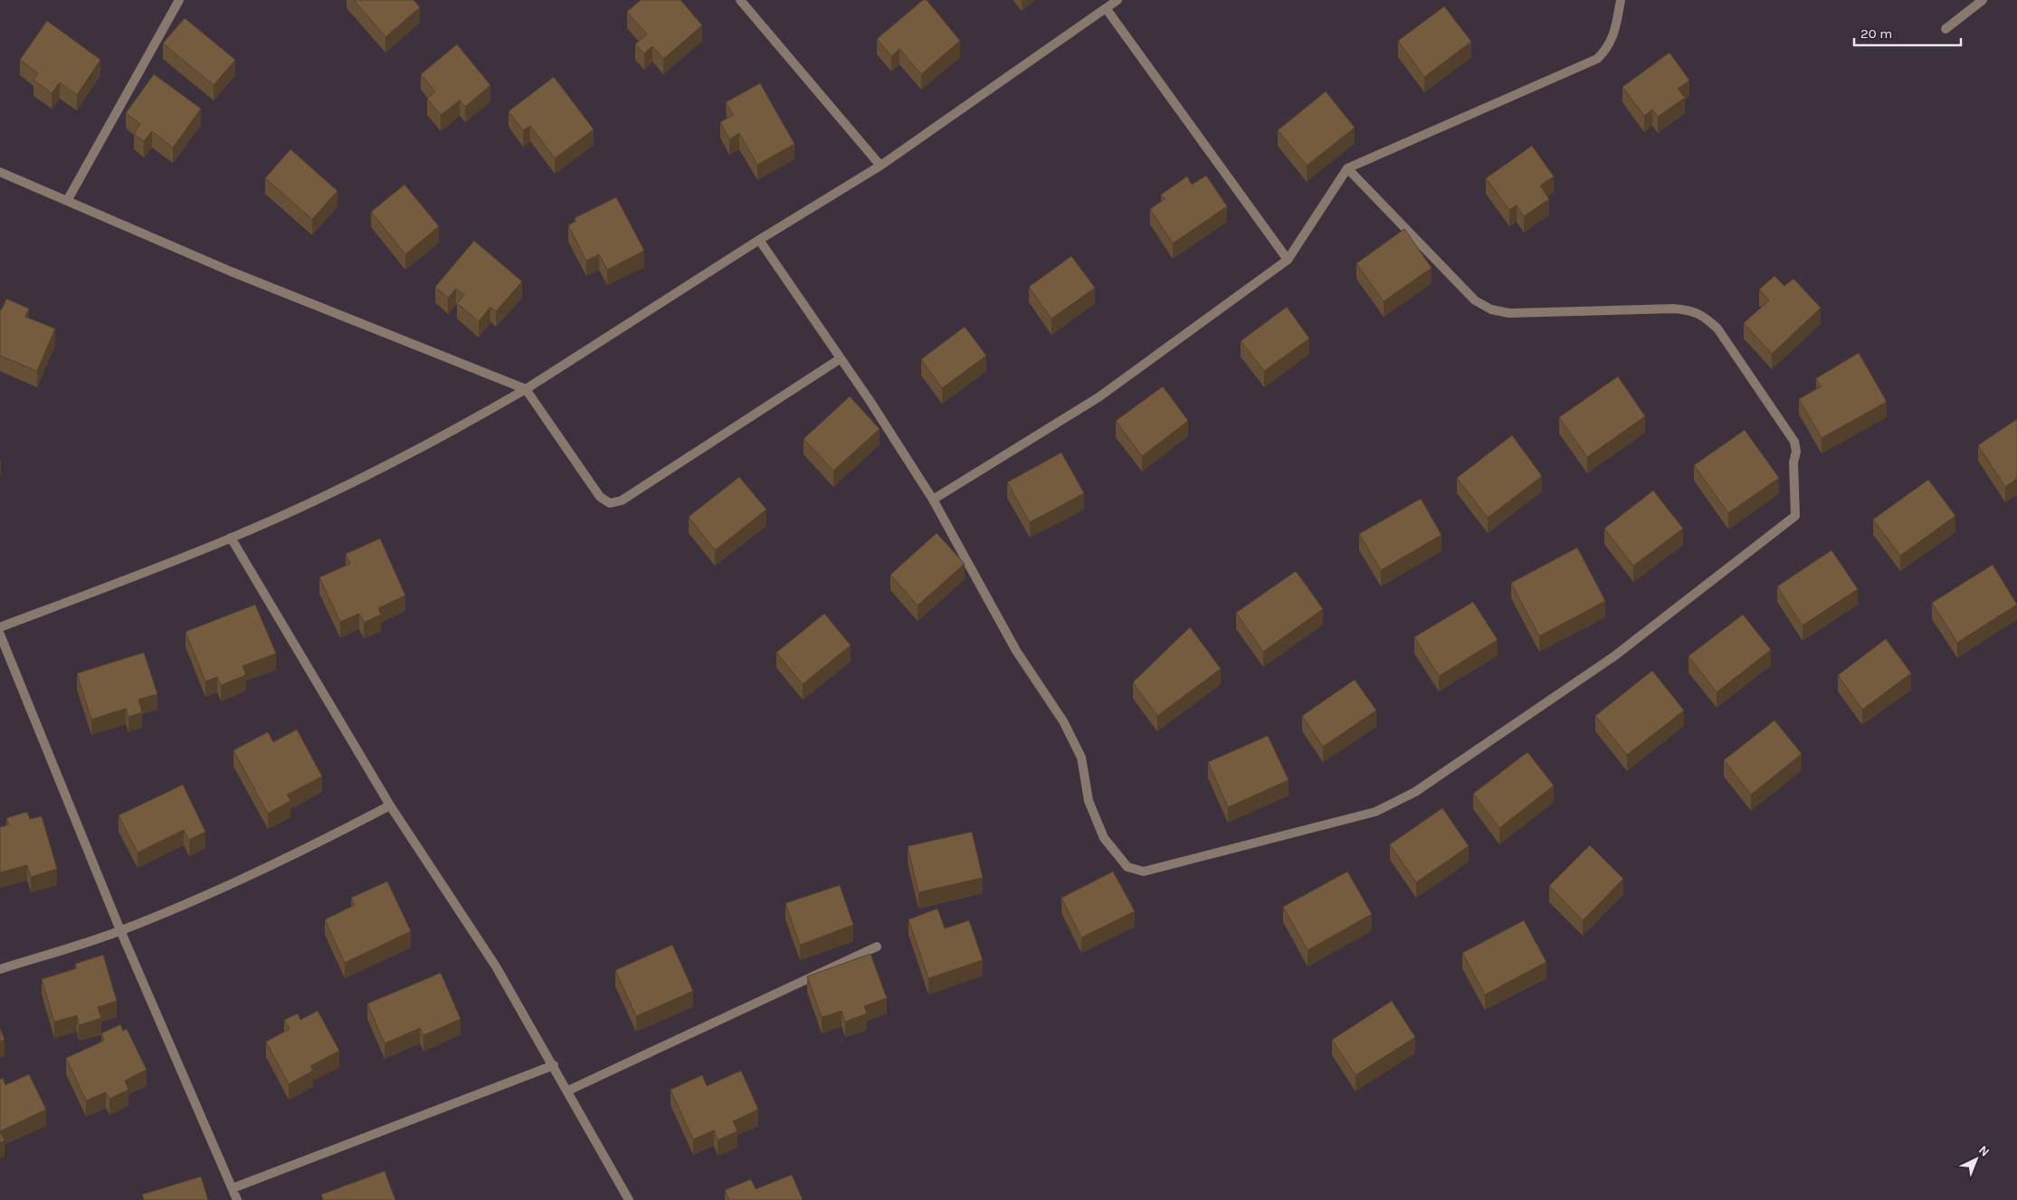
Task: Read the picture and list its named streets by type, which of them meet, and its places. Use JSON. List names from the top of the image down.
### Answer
{
  "scale_bar": "20 m",
  "north": "top right"
}
